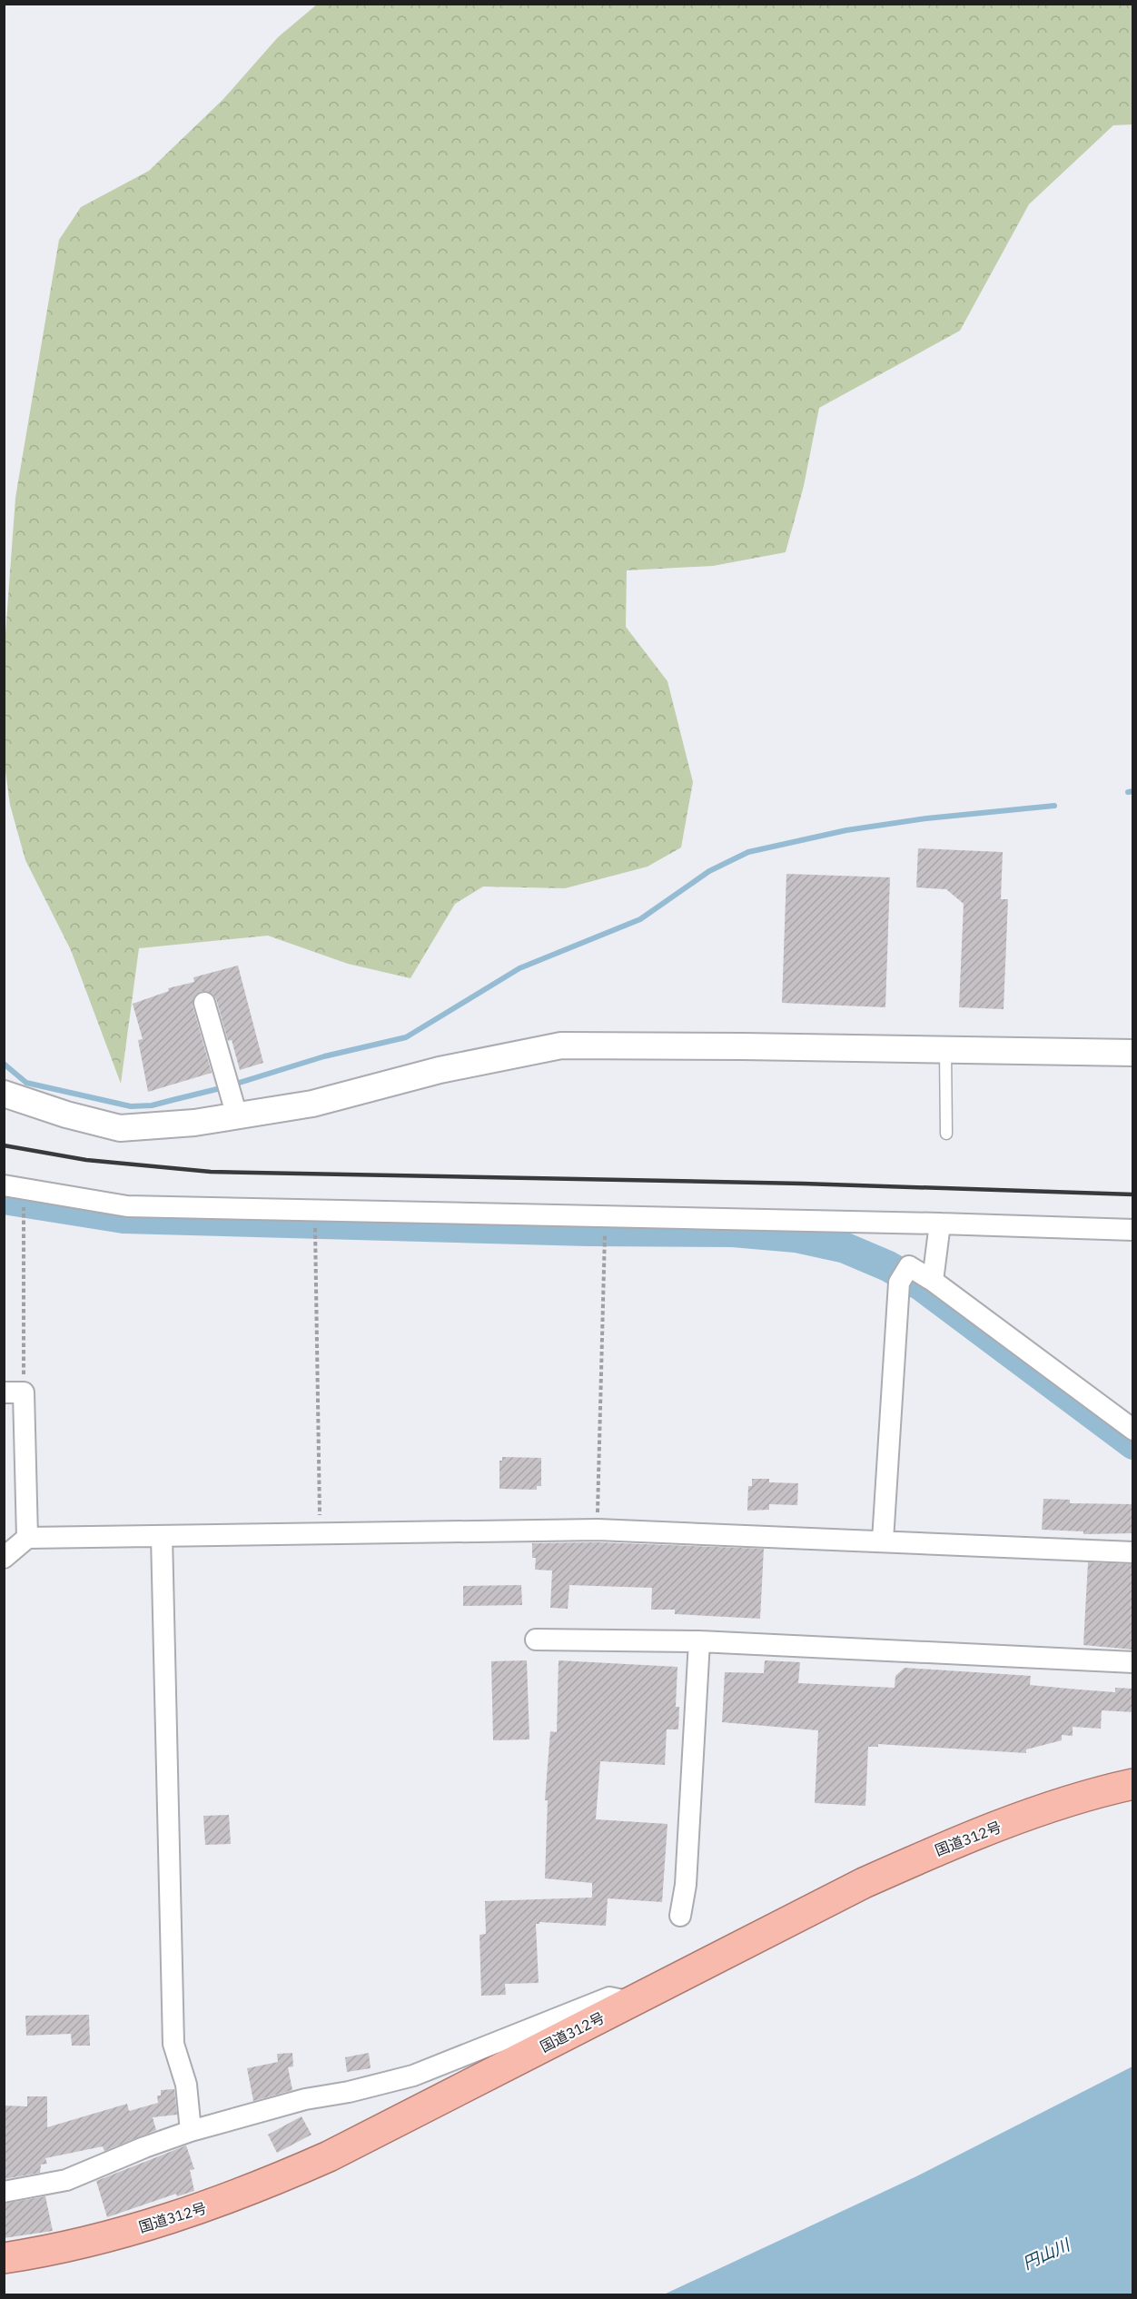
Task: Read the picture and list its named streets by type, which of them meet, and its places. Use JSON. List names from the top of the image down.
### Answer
{
  "streets": {
    "highway": ["国道312号"]
  },
  "water": ["円山川"]
}
